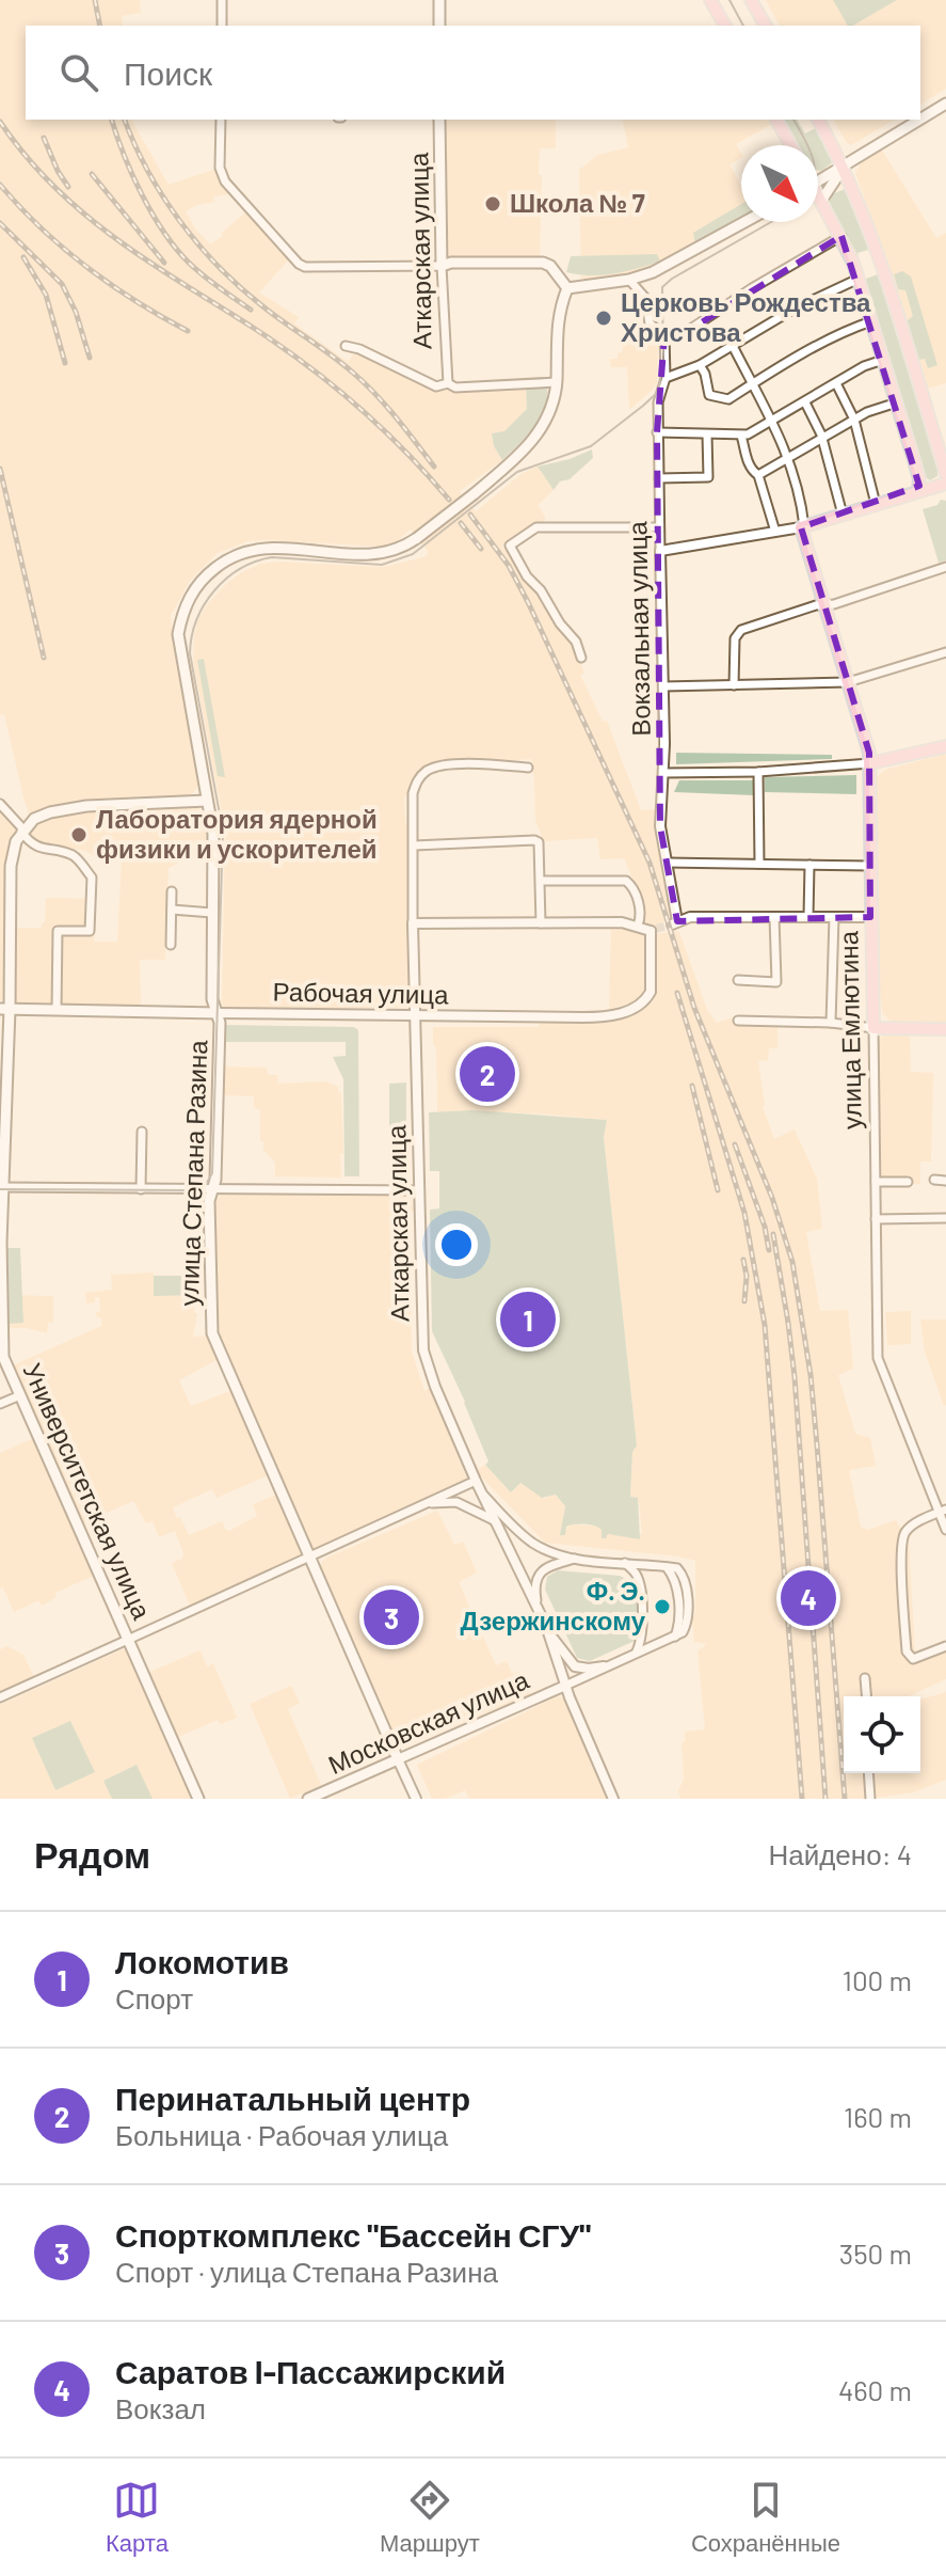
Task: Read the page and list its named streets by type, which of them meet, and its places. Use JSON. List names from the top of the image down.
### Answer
{
  "streets": {
    "main road": [
      "Аткарская улица",
      "Рабочая улица",
      "улица Емлютина",
      "улица Степана Разина",
      "Университетская улица",
      "Московская улица"
    ],
    "street": ["Вокзальная улица"]
  },
  "crossings": [
    ["Аткарская улица", "Рабочая улица"],
    ["Аткарская улица", "Московская улица"],
    ["Рабочая улица", "улица Степана Разина"],
    ["Рабочая улица", "Университетская улица"],
    ["улица Степана Разина", "Московская улица"]
  ],
  "places": [
    "Школа № 7",
    "Церковь Рождества Христова",
    "Лаборатория ядерной физики и ускорителей",
    "Ф. Э. Дзержинскому"
  ],
  "north": "bottom right",
  "page": {
    "search": "Поиск",
    "pins": [
      "2",
      "1",
      "4",
      "3"
    ],
    "heading": ["Рядом", "Найдено: 4"],
    "list": [
      {
        "mark": "1",
        "name": "Локомотив",
        "note": "Спорт",
        "value": "100 m"
      },
      {
        "mark": "2",
        "name": "Перинатальный центр",
        "note": "Больница · Рабочая улица",
        "value": "160 m"
      },
      {
        "mark": "3",
        "name": "Спорткомплекс \"Бассейн СГУ\"",
        "note": "Спорт · улица Степана Разина",
        "value": "350 m"
      },
      {
        "mark": "4",
        "name": "Саратов I-Пассажирский",
        "note": "Вокзал",
        "value": "460 m"
      }
    ],
    "nav": ["Карта", "Маршрут", "Сохранённые"]
  }
}
